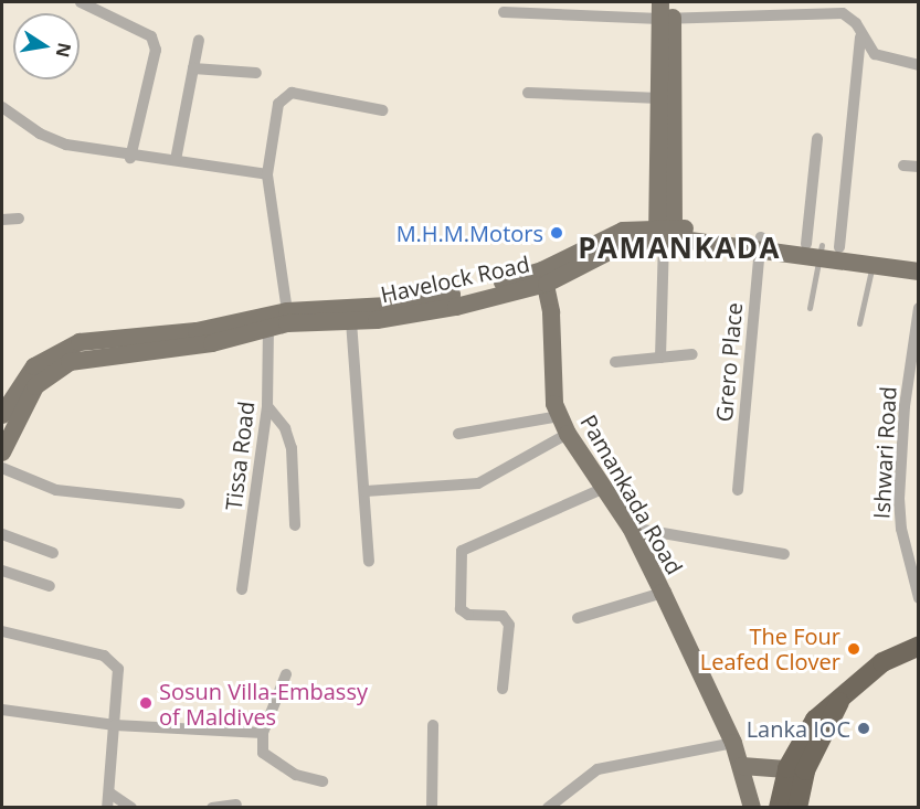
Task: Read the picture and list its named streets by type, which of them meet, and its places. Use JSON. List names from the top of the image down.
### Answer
{
  "streets": {
    "main road": ["Havelock Road", "Pamankada Road"],
    "street": ["Grero Place", "Ishwari Road", "Tissa Road"]
  },
  "crossings": [
    ["Havelock Road", "Grero Place"],
    ["Havelock Road", "Tissa Road"],
    ["Havelock Road", "Pamankada Road"]
  ],
  "districts": ["PAMANKADA"],
  "places": [
    "M.H.M.Motors",
    "The Four Leafed Clover",
    "Sosun Villa-Embassy of Maldives",
    "Lanka IOC"
  ],
  "north": "right"
}
